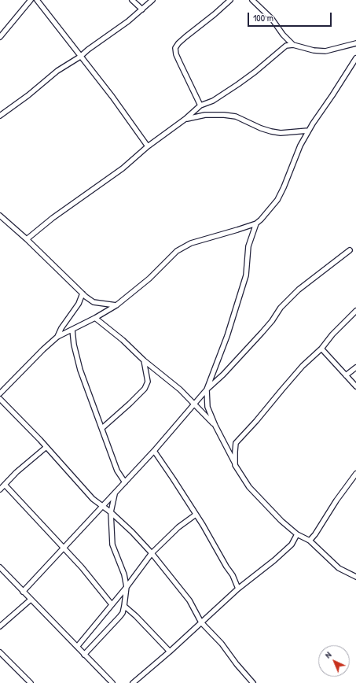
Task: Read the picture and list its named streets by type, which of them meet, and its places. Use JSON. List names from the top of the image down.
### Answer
{
  "scale_bar": "100 m",
  "north": "top left"
}
